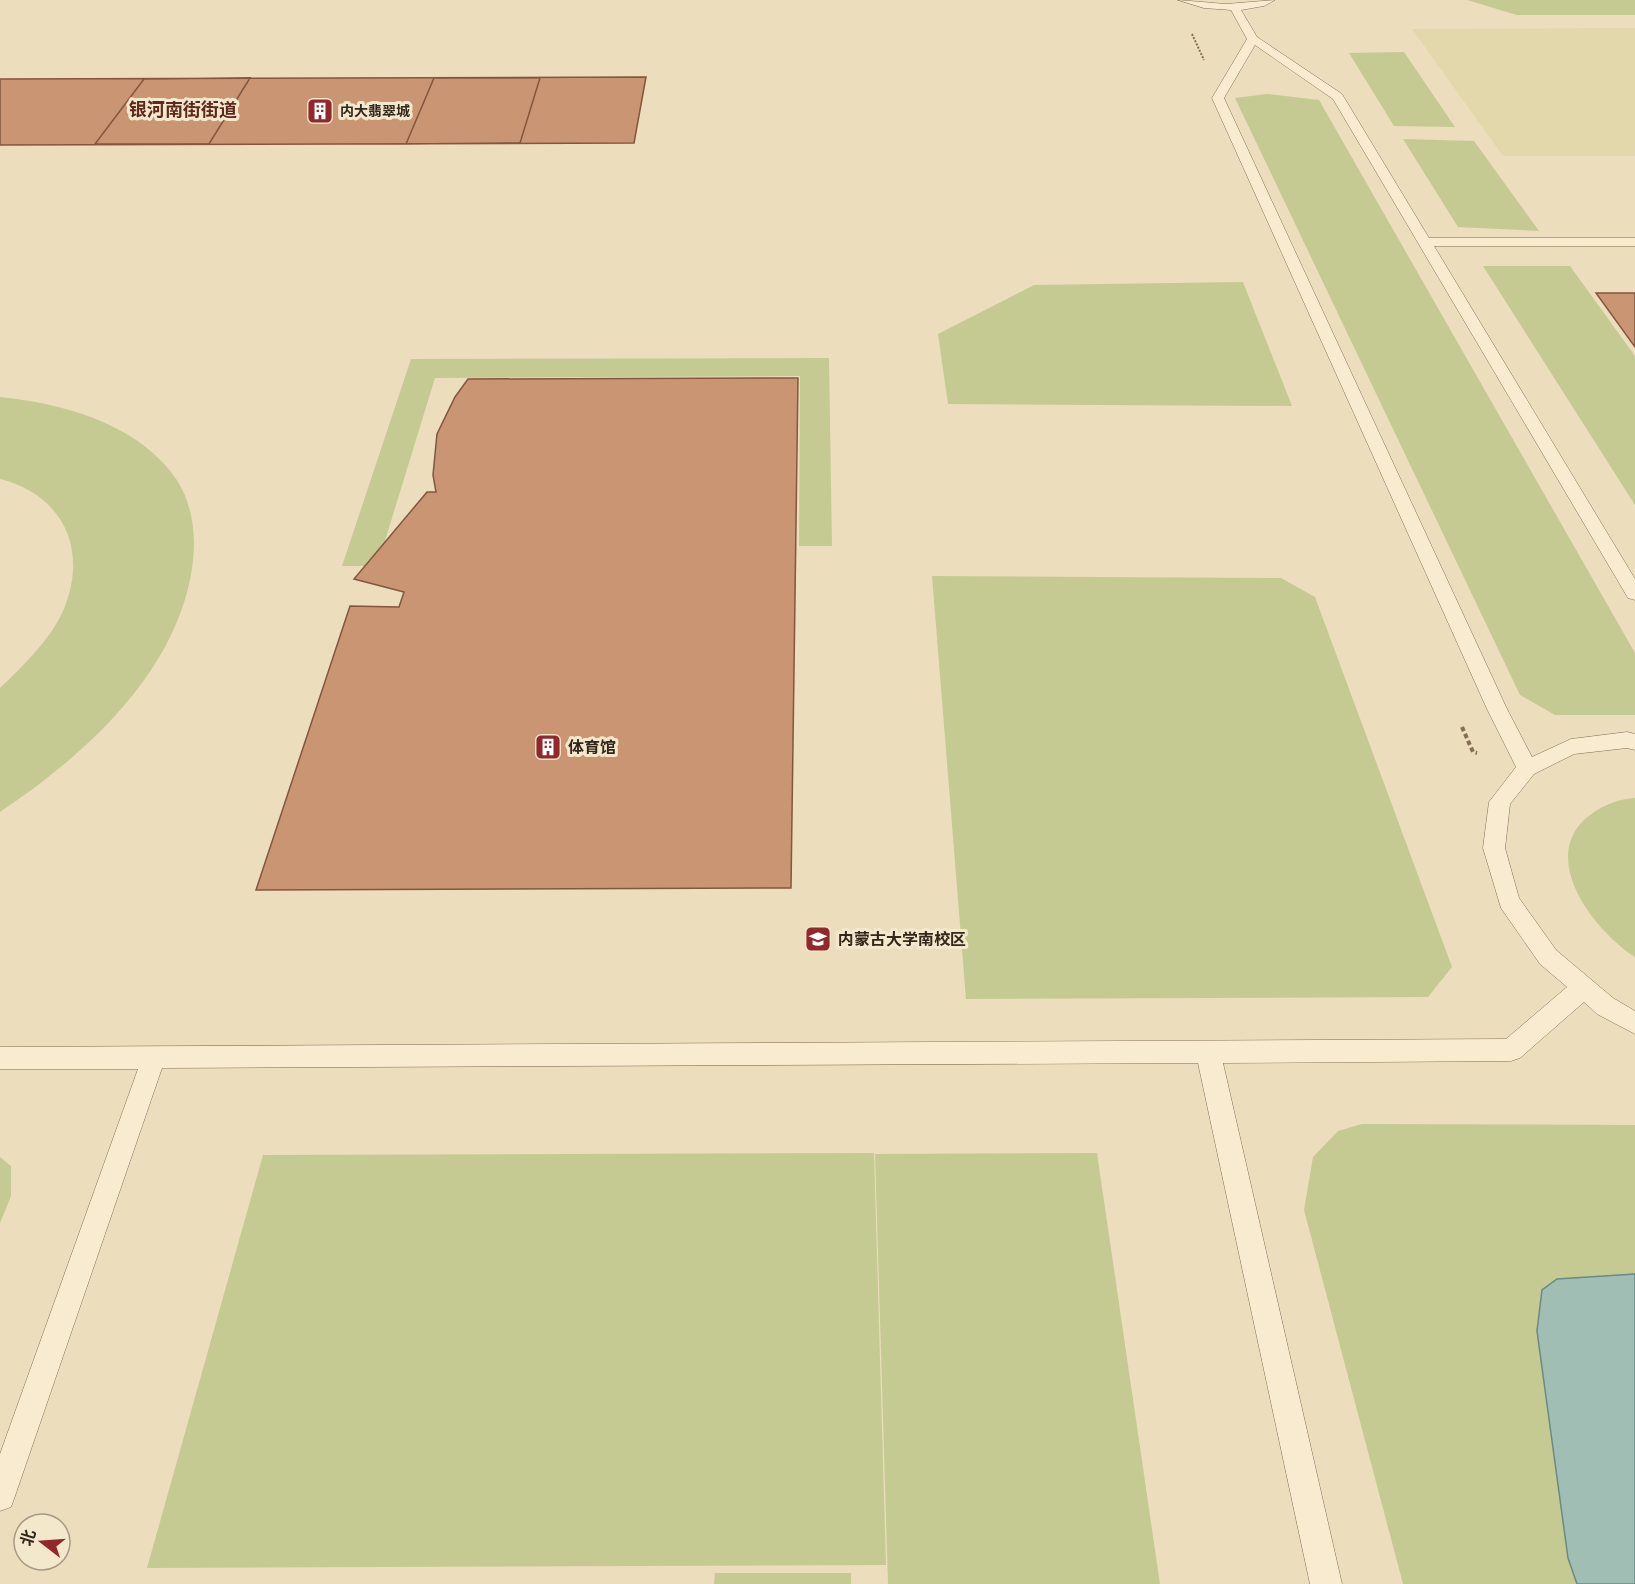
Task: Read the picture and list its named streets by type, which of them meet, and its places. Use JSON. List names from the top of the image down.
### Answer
{
  "districts": ["银河南街街道"],
  "places": {
    "building": ["内大翡翠城", "体育馆"],
    "school or university": ["内蒙古大学南校区"]
  },
  "north": "left"
}
